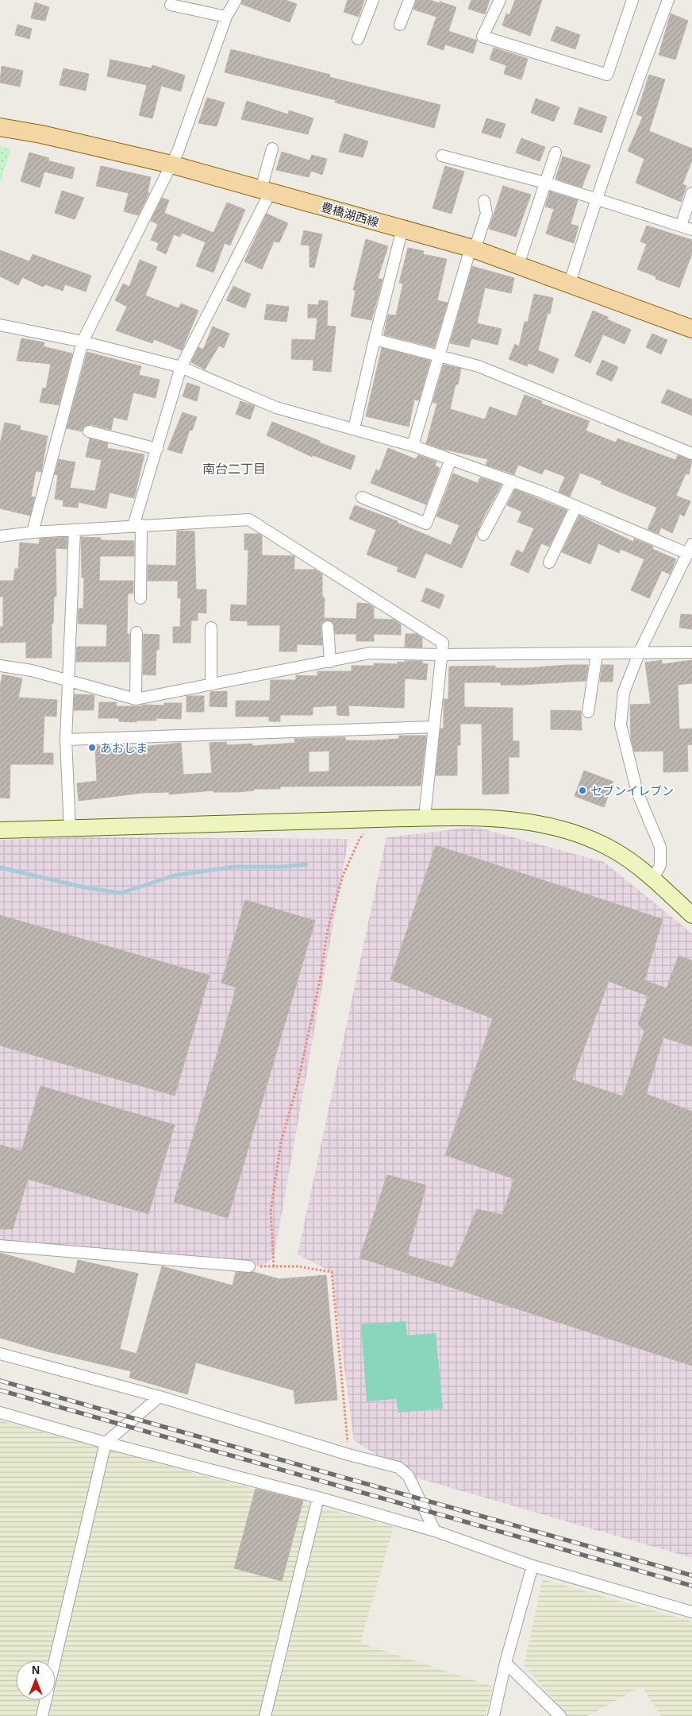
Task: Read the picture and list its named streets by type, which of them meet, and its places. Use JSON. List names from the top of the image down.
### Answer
{
  "streets": {
    "main road": ["豊橋湖西線"]
  },
  "districts": ["南台二丁目"],
  "places": ["あおしま", "セブンイレブン"],
  "north": "top"
}
